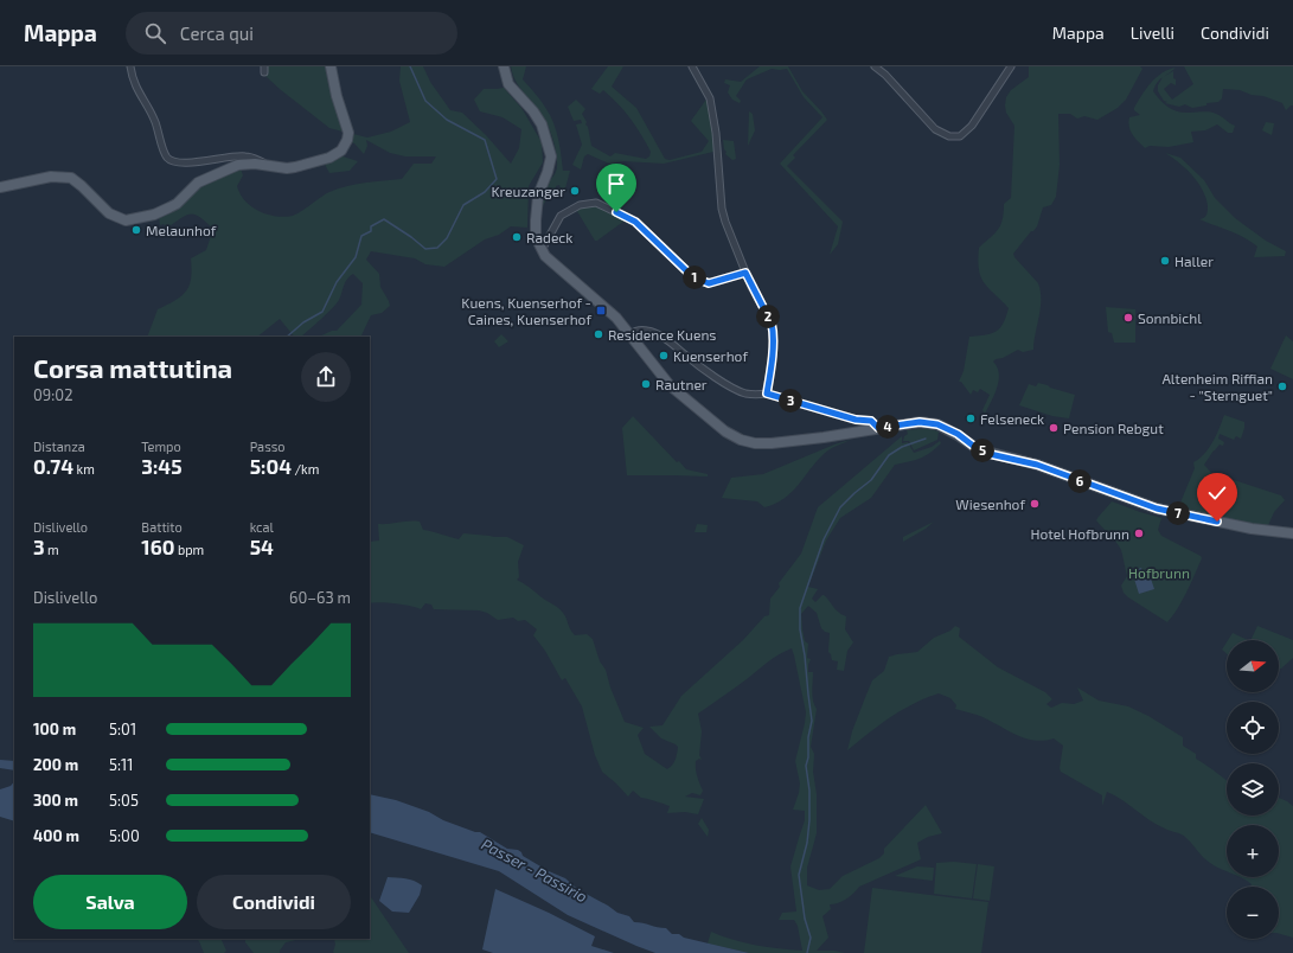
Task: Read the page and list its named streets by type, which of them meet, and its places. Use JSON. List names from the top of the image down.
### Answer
{
  "water": ["Passer - Passirio"],
  "parks": ["Hofbrunn"],
  "places": {
    "other": [
      "Kreuzanger",
      "Melaunhof",
      "Radeck",
      "Haller",
      "Sonnbichl",
      "Residence Kuens",
      "Kuenserhof",
      "Rautner",
      "Altenheim Riffian - \"Sternguet\"",
      "Felseneck",
      "Pension Rebgut",
      "Wiesenhof",
      "Hotel Hofbrunn"
    ],
    "transit": ["Kuens, Kuenserhof - Caines, Kuenserhof"]
  },
  "north": "right",
  "page": {
    "header": "Mappa",
    "search": "Cerca qui",
    "nav": ["Mappa", "Livelli", "Condividi"],
    "pins": [
      "1",
      "2",
      "3",
      "4",
      "5",
      "6",
      "7"
    ],
    "heading": ["Corsa mattutina", "09:02"],
    "stats": [
      ["Distanza", "0.74 km"],
      ["Tempo", "3:45"],
      ["Passo", "5:04 /km"],
      ["Dislivello", "3 m"],
      ["Battito", "160 bpm"],
      ["kcal", "54"]
    ],
    "chart": ["Dislivello", "60–63 m"],
    "map_buttons": ["+", "−"],
    "list": [
      {
        "name": "100 m",
        "note": "5:01"
      },
      {
        "name": "200 m",
        "note": "5:11"
      },
      {
        "name": "300 m",
        "note": "5:05"
      },
      {
        "name": "400 m",
        "note": "5:00"
      }
    ],
    "buttons": ["Salva", "Condividi"]
  }
}
